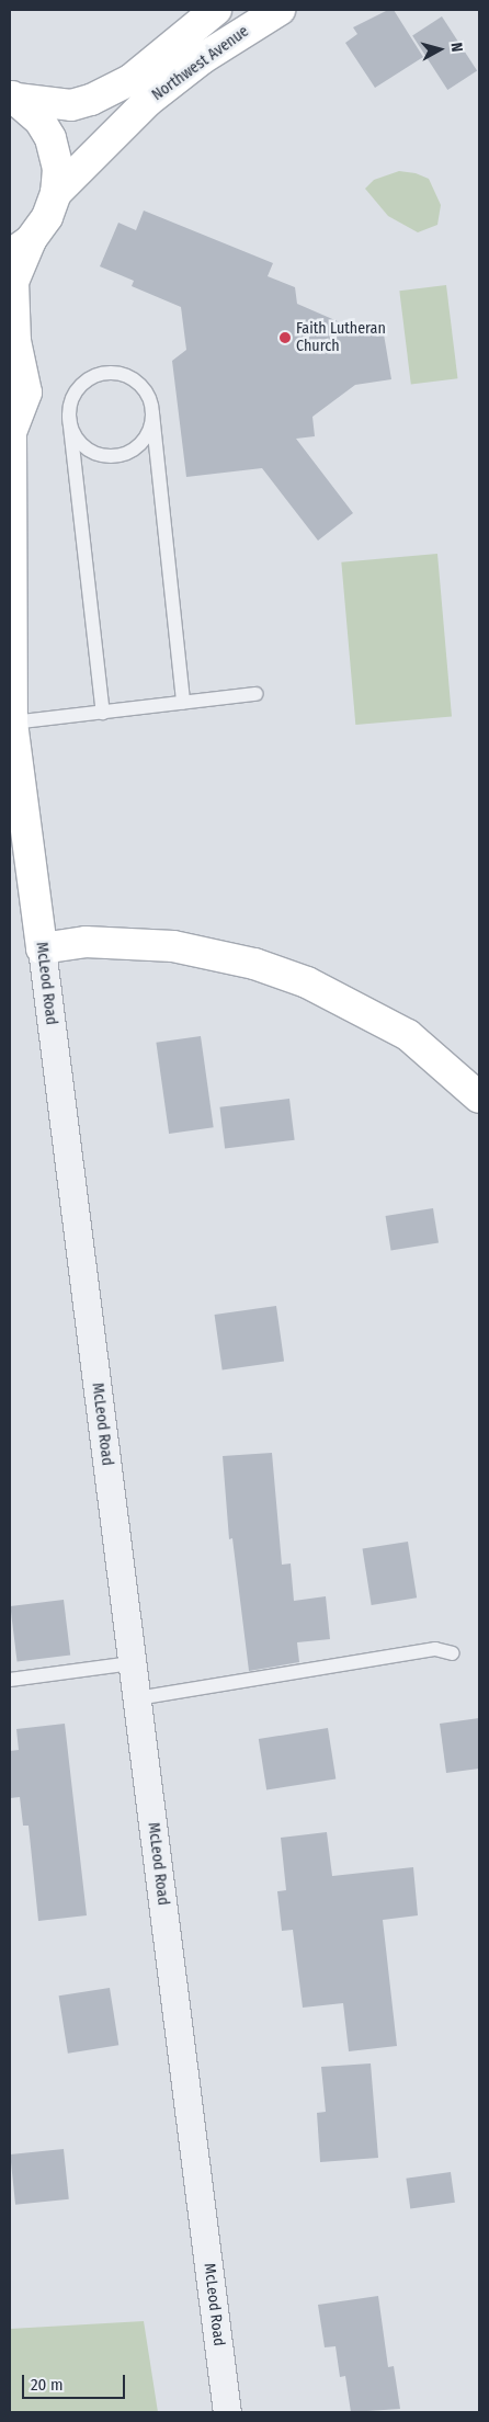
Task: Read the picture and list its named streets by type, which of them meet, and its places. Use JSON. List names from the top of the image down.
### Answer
{
  "streets": {
    "main road": ["Northwest Avenue", "McLeod Road"]
  },
  "crossings": [
    ["Northwest Avenue", "McLeod Road"]
  ],
  "places": ["Faith Lutheran Church"],
  "scale_bar": "20 m",
  "north": "right"
}
